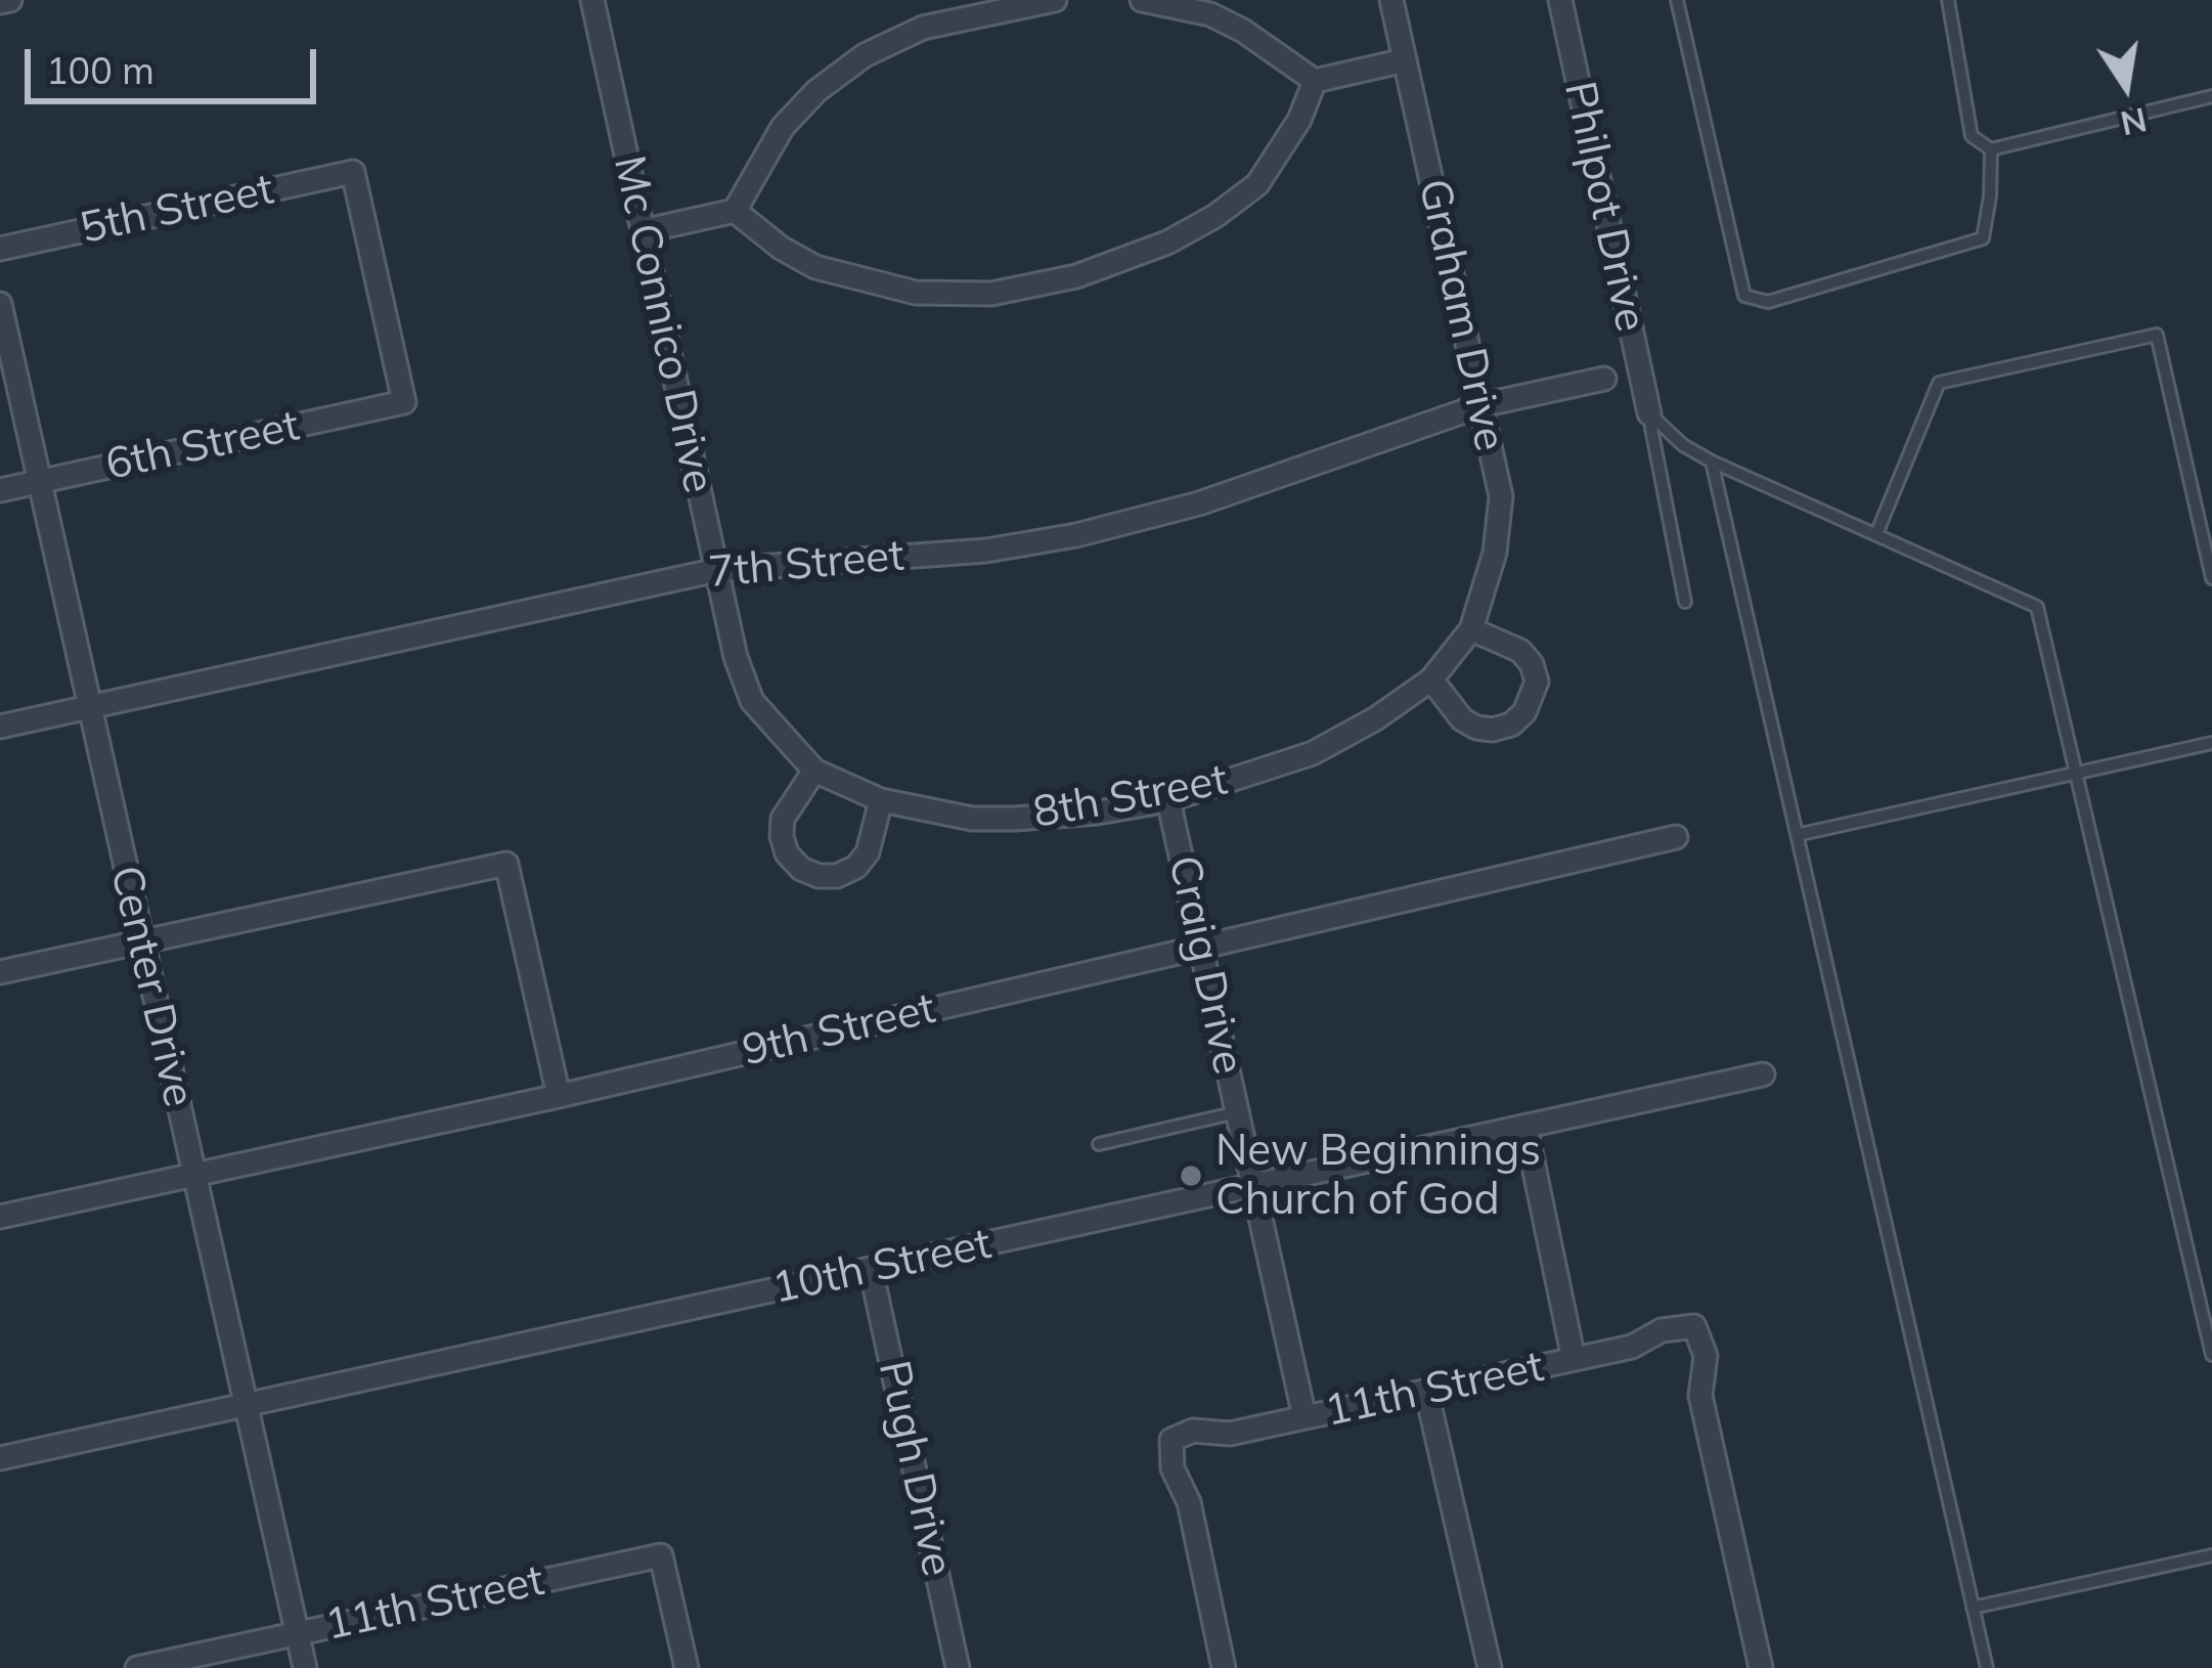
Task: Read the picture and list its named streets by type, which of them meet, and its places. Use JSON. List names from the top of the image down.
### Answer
{
  "streets": {
    "street": [
      "Philpot Drive",
      "5th Street",
      "Graham Drive",
      "Mc Connico Drive",
      "6th Street",
      "7th Street",
      "8th Street",
      "Craig Drive",
      "Center Drive",
      "9th Street",
      "10th Street",
      "11th Street",
      "Pugh Drive"
    ]
  },
  "crossings": [
    ["5th Street", "6th Street"],
    ["Graham Drive", "7th Street"],
    ["Graham Drive", "8th Street"],
    ["Mc Connico Drive", "7th Street"],
    ["Mc Connico Drive", "8th Street"],
    ["6th Street", "Center Drive"],
    ["7th Street", "Center Drive"],
    ["8th Street", "Craig Drive"],
    ["Craig Drive", "9th Street"],
    ["Craig Drive", "10th Street"],
    ["Craig Drive", "11th Street"],
    ["Center Drive", "9th Street"],
    ["Center Drive", "10th Street"],
    ["Center Drive", "11th Street"],
    ["10th Street", "Pugh Drive"]
  ],
  "places": ["New Beginnings Church of God"],
  "scale_bar": "100 m",
  "north": "bottom"
}
